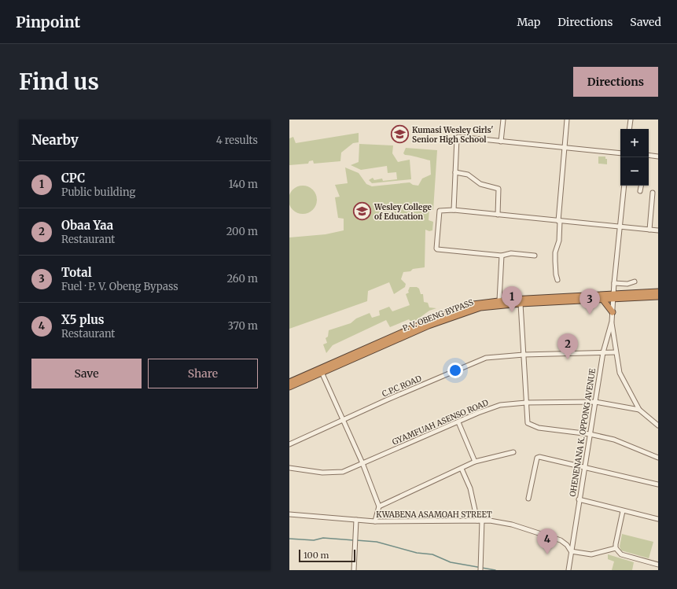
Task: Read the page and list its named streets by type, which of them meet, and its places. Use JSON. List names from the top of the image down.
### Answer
{
  "streets": {
    "highway": ["P. V. OBENG BYPASS"],
    "street": [
      "C.P.C ROAD",
      "GYAMFUAH ASENSO ROAD",
      "OHENENANA K. OPPONG AVENUE",
      "KWABENA ASAMOAH STREET"
    ]
  },
  "crossings": [
    ["P. V. OBENG BYPASS", "OHENENANA K. OPPONG AVENUE"],
    ["C.P.C ROAD", "OHENENANA K. OPPONG AVENUE"],
    ["GYAMFUAH ASENSO ROAD", "OHENENANA K. OPPONG AVENUE"],
    ["OHENENANA K. OPPONG AVENUE", "KWABENA ASAMOAH STREET"]
  ],
  "places": {
    "school or university": ["Kumasi Wesley Girls' Senior High School", "Wesley College of Education"]
  },
  "scale_bar": "100 m",
  "page": {
    "header": "Pinpoint",
    "nav": ["Map", "Directions", "Saved"],
    "buttons": [
      "Directions",
      ["Save", "Share"]
    ],
    "title": "Find us",
    "heading": ["Nearby", "4 results"],
    "map_buttons": ["+", "−"],
    "list": [
      {
        "mark": "1",
        "name": "CPC",
        "note": "Public building",
        "value": "140 m"
      },
      {
        "mark": "2",
        "name": "Obaa Yaa",
        "note": "Restaurant",
        "value": "200 m"
      },
      {
        "mark": "3",
        "name": "Total",
        "note": "Fuel · P. V. Obeng Bypass",
        "value": "260 m"
      },
      {
        "mark": "4",
        "name": "X5 plus",
        "note": "Restaurant",
        "value": "370 m"
      }
    ],
    "pins": [
      "1",
      "3",
      "2",
      "4"
    ],
    "scale": "100 m"
  }
}
